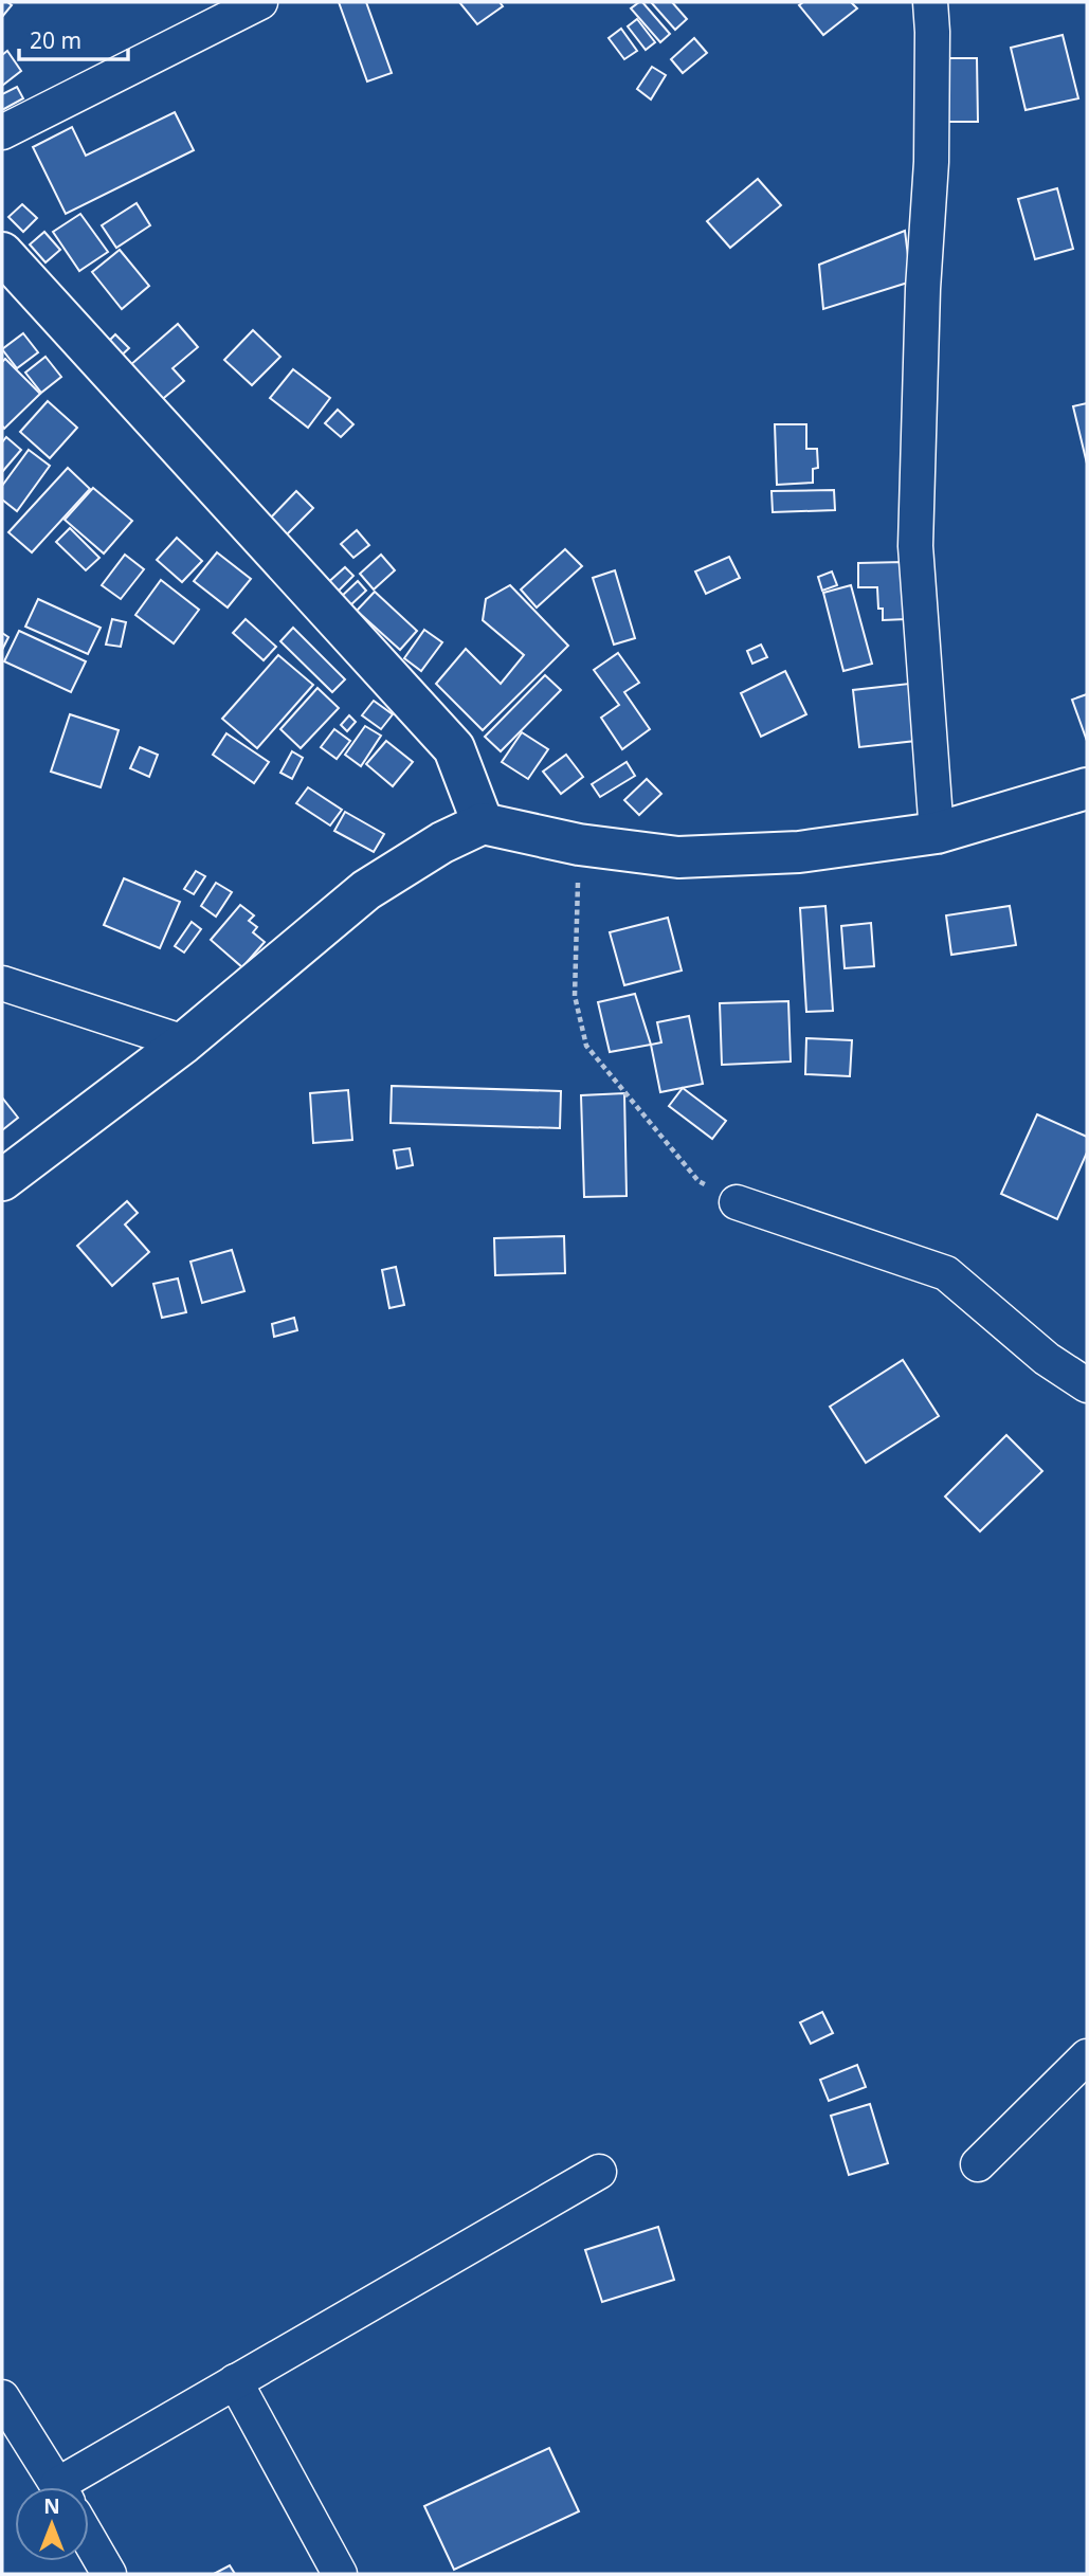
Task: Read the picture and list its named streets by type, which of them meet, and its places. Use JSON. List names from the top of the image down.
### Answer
{
  "scale_bar": "20 m",
  "north": "top"
}
